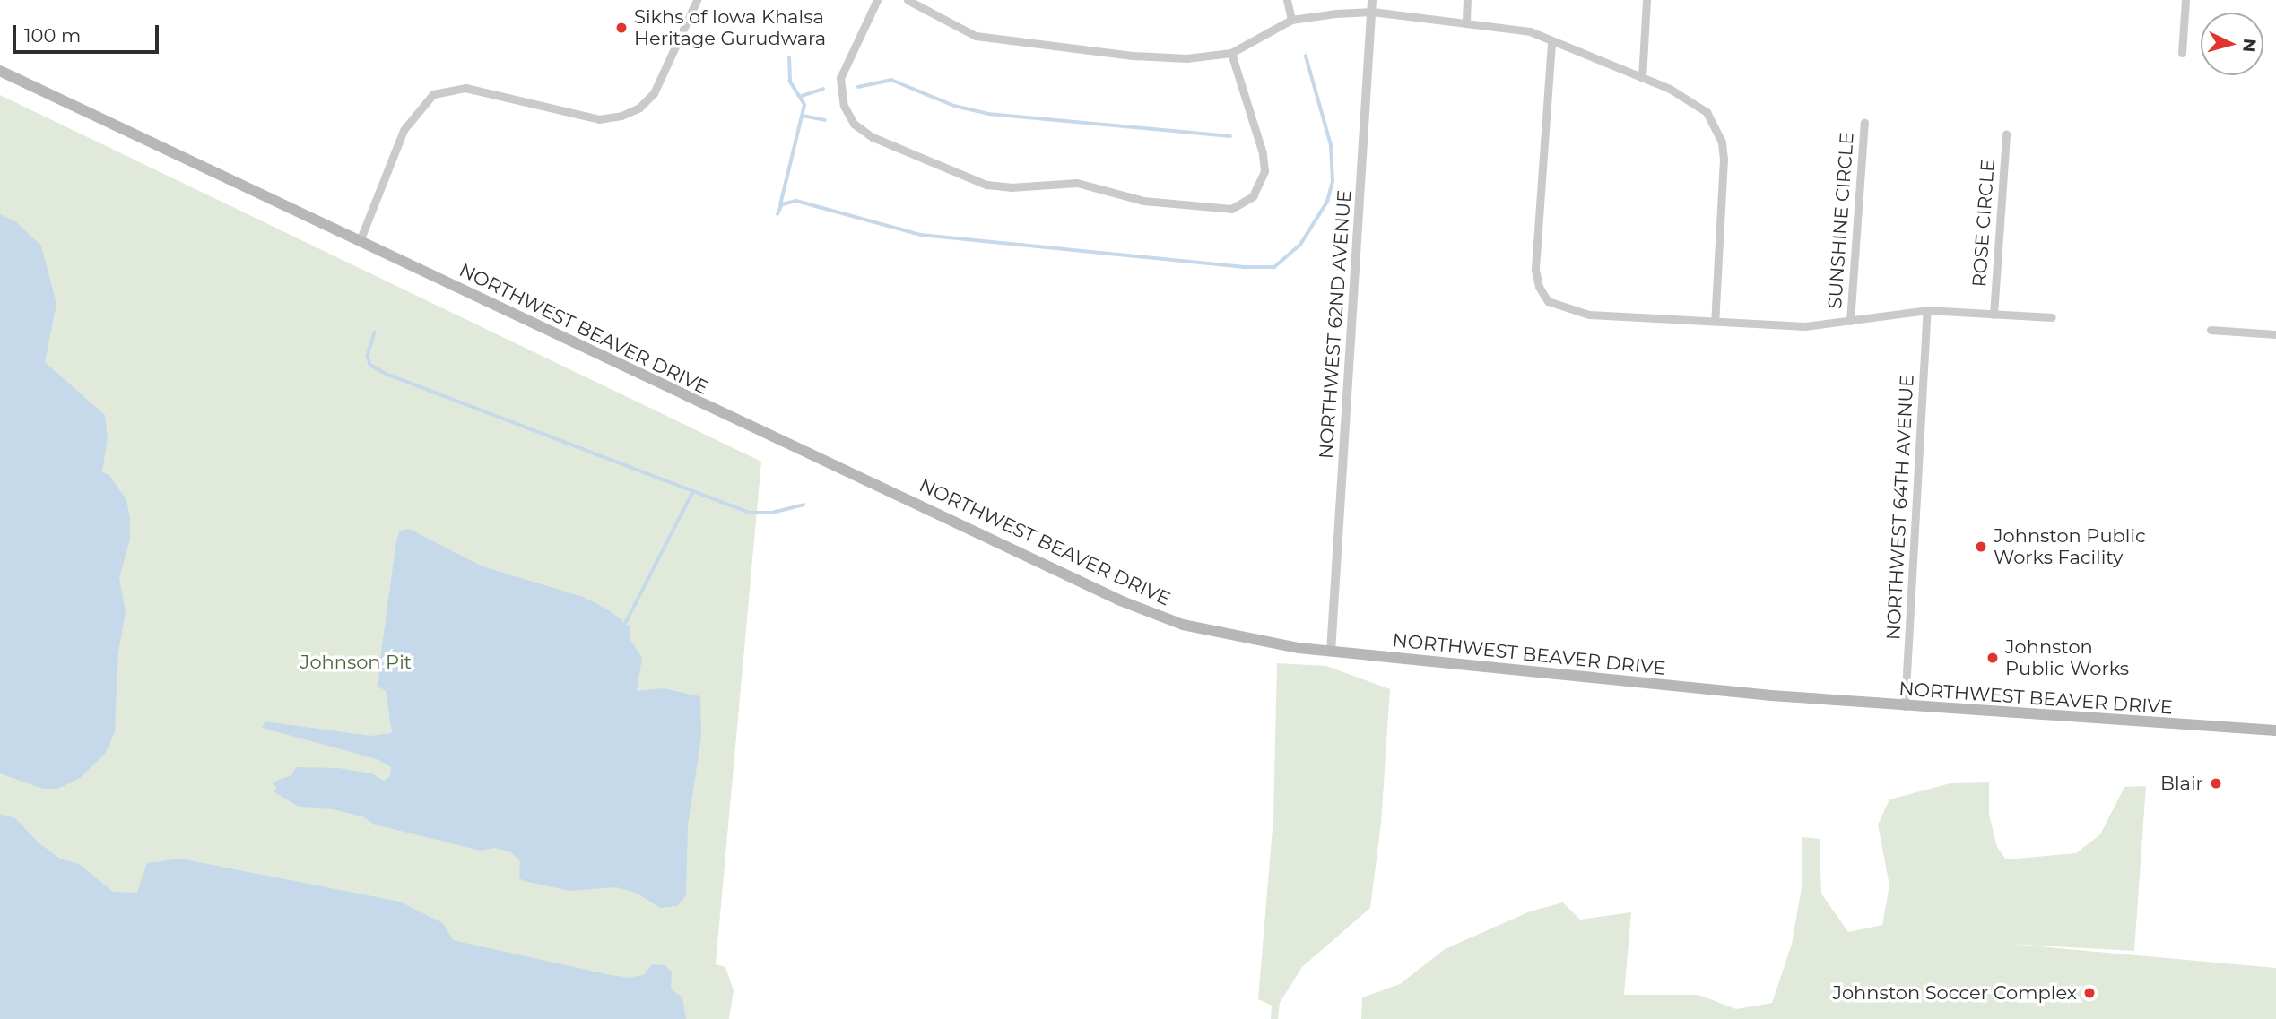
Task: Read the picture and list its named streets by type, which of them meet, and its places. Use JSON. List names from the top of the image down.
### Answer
{
  "streets": {
    "main road": ["NORTHWEST BEAVER DRIVE"],
    "street": [
      "SUNSHINE CIRCLE",
      "ROSE CIRCLE",
      "NORTHWEST 62ND AVENUE",
      "NORTHWEST 64TH AVENUE"
    ]
  },
  "crossings": [
    ["NORTHWEST 62ND AVENUE", "NORTHWEST BEAVER DRIVE"],
    ["NORTHWEST BEAVER DRIVE", "NORTHWEST 64TH AVENUE"]
  ],
  "parks": ["Johnson Pit"],
  "places": [
    "Sikhs of Iowa Khalsa Heritage Gurudwara",
    "Johnston Public Works Facility",
    "Johnston Public Works",
    "Blair",
    "Johnston Soccer Complex"
  ],
  "scale_bar": "100 m",
  "north": "right"
}
